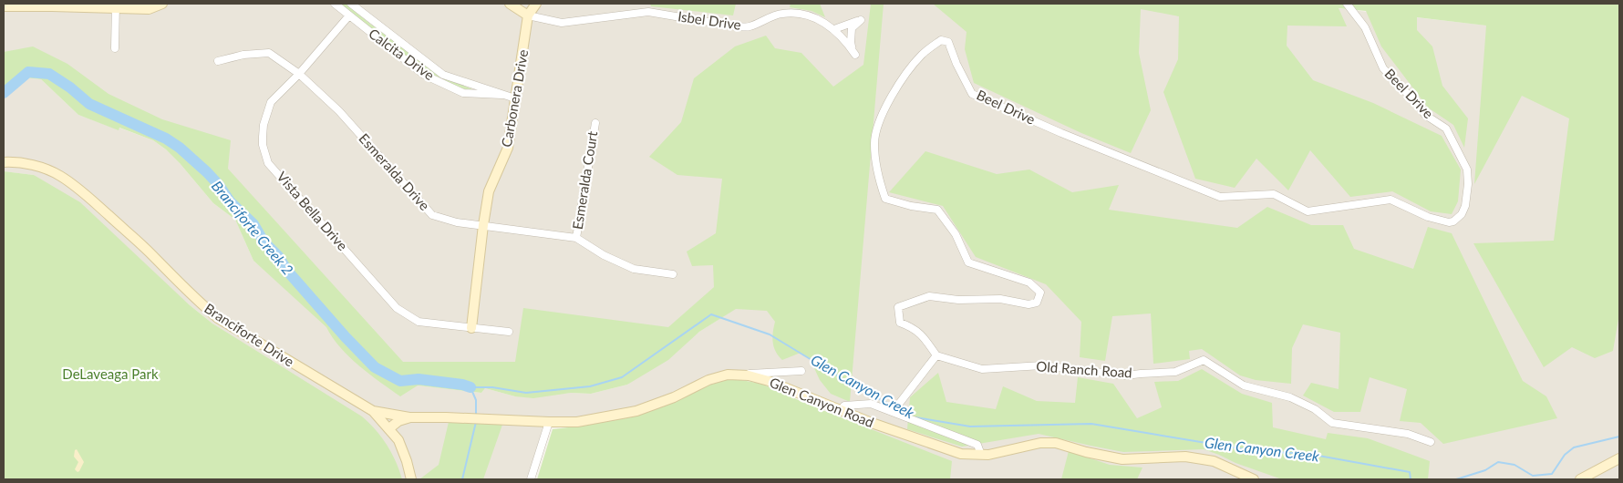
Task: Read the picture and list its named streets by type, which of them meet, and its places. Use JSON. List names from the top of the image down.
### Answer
{
  "streets": {
    "street": [
      "Isbel Drive",
      "Calcita Drive",
      "Beel Drive",
      "Carbonera Drive",
      "Esmeralda Drive",
      "Esmeralda Court",
      "Vista Bella Drive",
      "Branciforte Drive",
      "Old Ranch Road",
      "Glen Canyon Road"
    ]
  },
  "crossings": [
    ["Isbel Drive", "Carbonera Drive"],
    ["Calcita Drive", "Carbonera Drive"],
    ["Calcita Drive", "Vista Bella Drive"],
    ["Beel Drive", "Old Ranch Road"],
    ["Carbonera Drive", "Esmeralda Drive"],
    ["Carbonera Drive", "Vista Bella Drive"],
    ["Esmeralda Drive", "Esmeralda Court"],
    ["Esmeralda Drive", "Vista Bella Drive"],
    ["Branciforte Drive", "Glen Canyon Road"]
  ],
  "water": ["Branciforte Creek 2", "Glen Canyon Creek"],
  "parks": ["DeLaveaga Park"]
}
